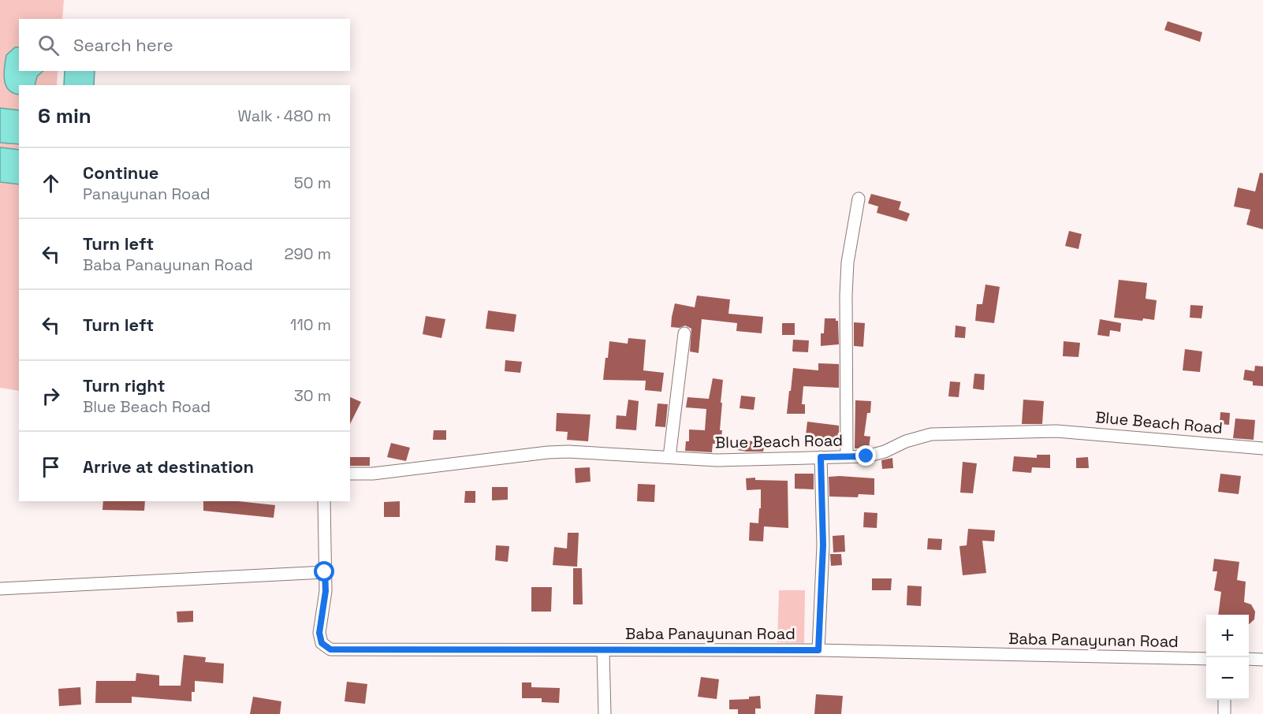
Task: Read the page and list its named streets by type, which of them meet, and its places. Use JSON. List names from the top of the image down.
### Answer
{
  "streets": {
    "street": ["Blue Beach Road", "Baba Panayunan Road"]
  },
  "page": {
    "search": "Search here",
    "heading": ["6 min", "Walk · 480 m"],
    "list": [
      ["Continue", "Panayunan Road", "50 m"],
      ["Turn left", "Baba Panayunan Road", "290 m"],
      ["Turn left", "110 m"],
      ["Turn right", "Blue Beach Road", "30 m"],
      "Arrive at destination"
    ],
    "map_buttons": ["+", "−"]
  }
}
